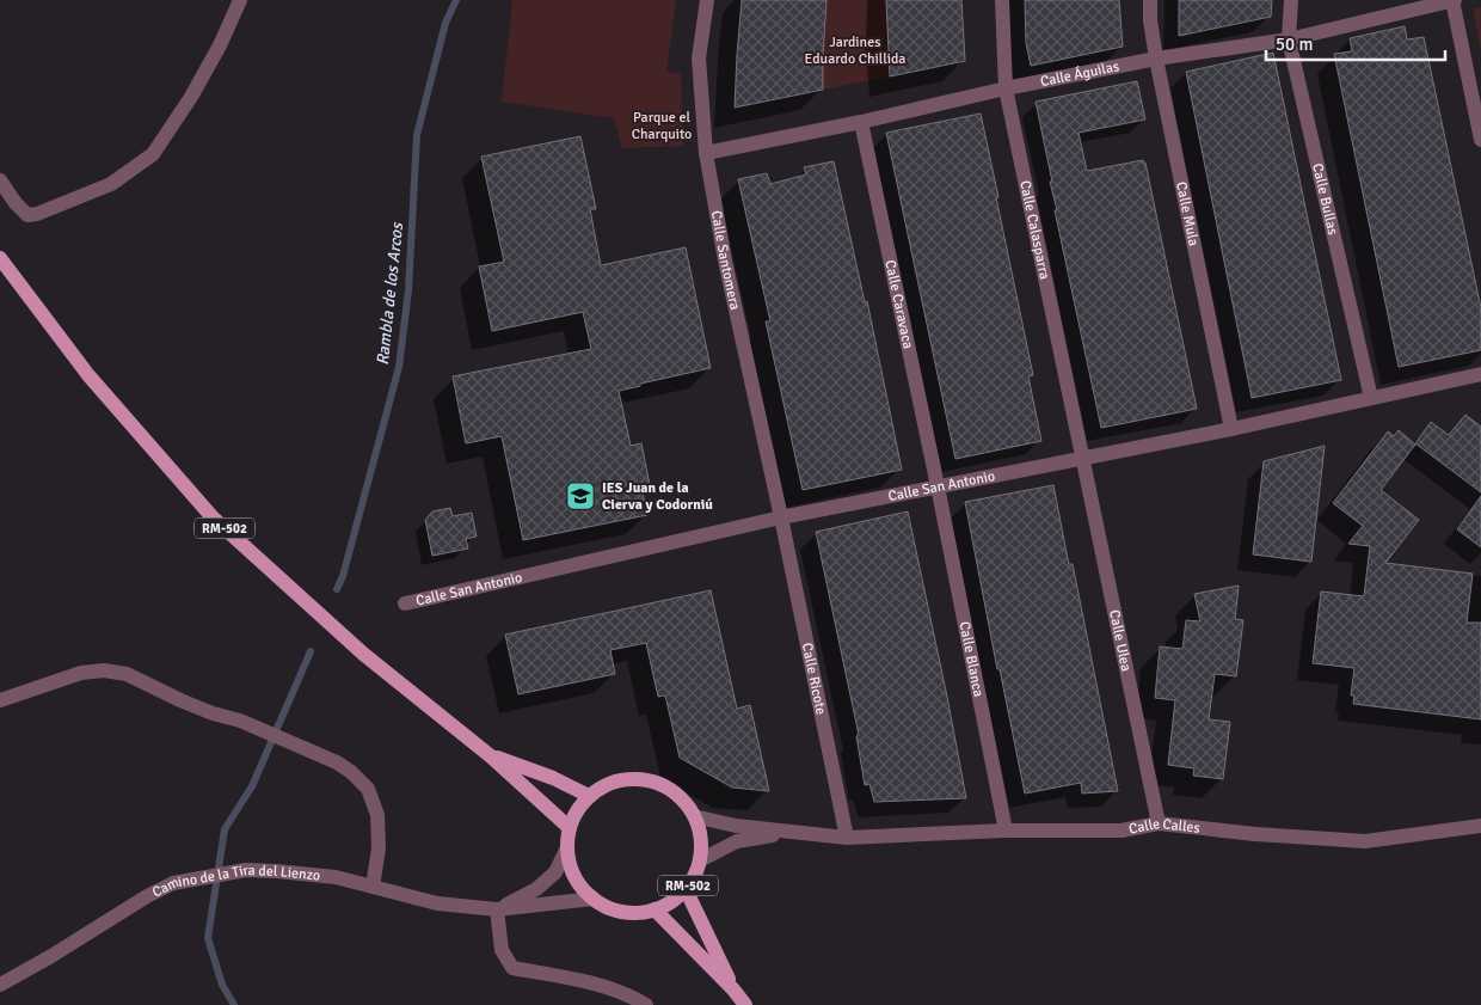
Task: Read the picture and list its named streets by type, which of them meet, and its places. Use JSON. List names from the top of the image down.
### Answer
{
  "streets": {
    "main road": ["RM-502"],
    "street": [
      "Calle Águilas",
      "Calle Bullas",
      "Calle Mula",
      "Calle Calasparra",
      "Calle Santomera",
      "Calle Caravaca",
      "Calle San Antonio",
      "Calle Ulea",
      "Calle Blanca",
      "Calle Ricote",
      "Calle Calles",
      "Camino de la Tira del Lienzo"
    ]
  },
  "crossings": [
    ["Calle Águilas", "Calle Bullas"],
    ["Calle Águilas", "Calle Mula"],
    ["Calle Águilas", "Calle Calasparra"],
    ["Calle Águilas", "Calle Santomera"],
    ["Calle Águilas", "Calle Caravaca"],
    ["Calle Bullas", "Calle San Antonio"],
    ["Calle Mula", "Calle San Antonio"],
    ["Calle Calasparra", "Calle San Antonio"],
    ["Calle Calasparra", "Calle Ulea"],
    ["Calle Santomera", "Calle San Antonio"],
    ["Calle Santomera", "Calle Ricote"],
    ["Calle Caravaca", "Calle San Antonio"],
    ["Calle Caravaca", "Calle Blanca"],
    ["Calle San Antonio", "Calle Ulea"],
    ["Calle San Antonio", "Calle Blanca"],
    ["Calle San Antonio", "Calle Ricote"],
    ["RM-502", "Calle Calles"],
    ["RM-502", "Camino de la Tira del Lienzo"],
    ["Calle Ulea", "Calle Calles"],
    ["Calle Blanca", "Calle Calles"],
    ["Calle Ricote", "Calle Calles"],
    ["Calle Calles", "Camino de la Tira del Lienzo"]
  ],
  "water": ["Rambla de los Arcos"],
  "parks": ["Jardines Eduardo Chillida", "Parque el Charquito"],
  "places": {
    "school or university": ["IES Juan de la Cierva y Codorniú"]
  },
  "scale_bar": "50 m"
}
